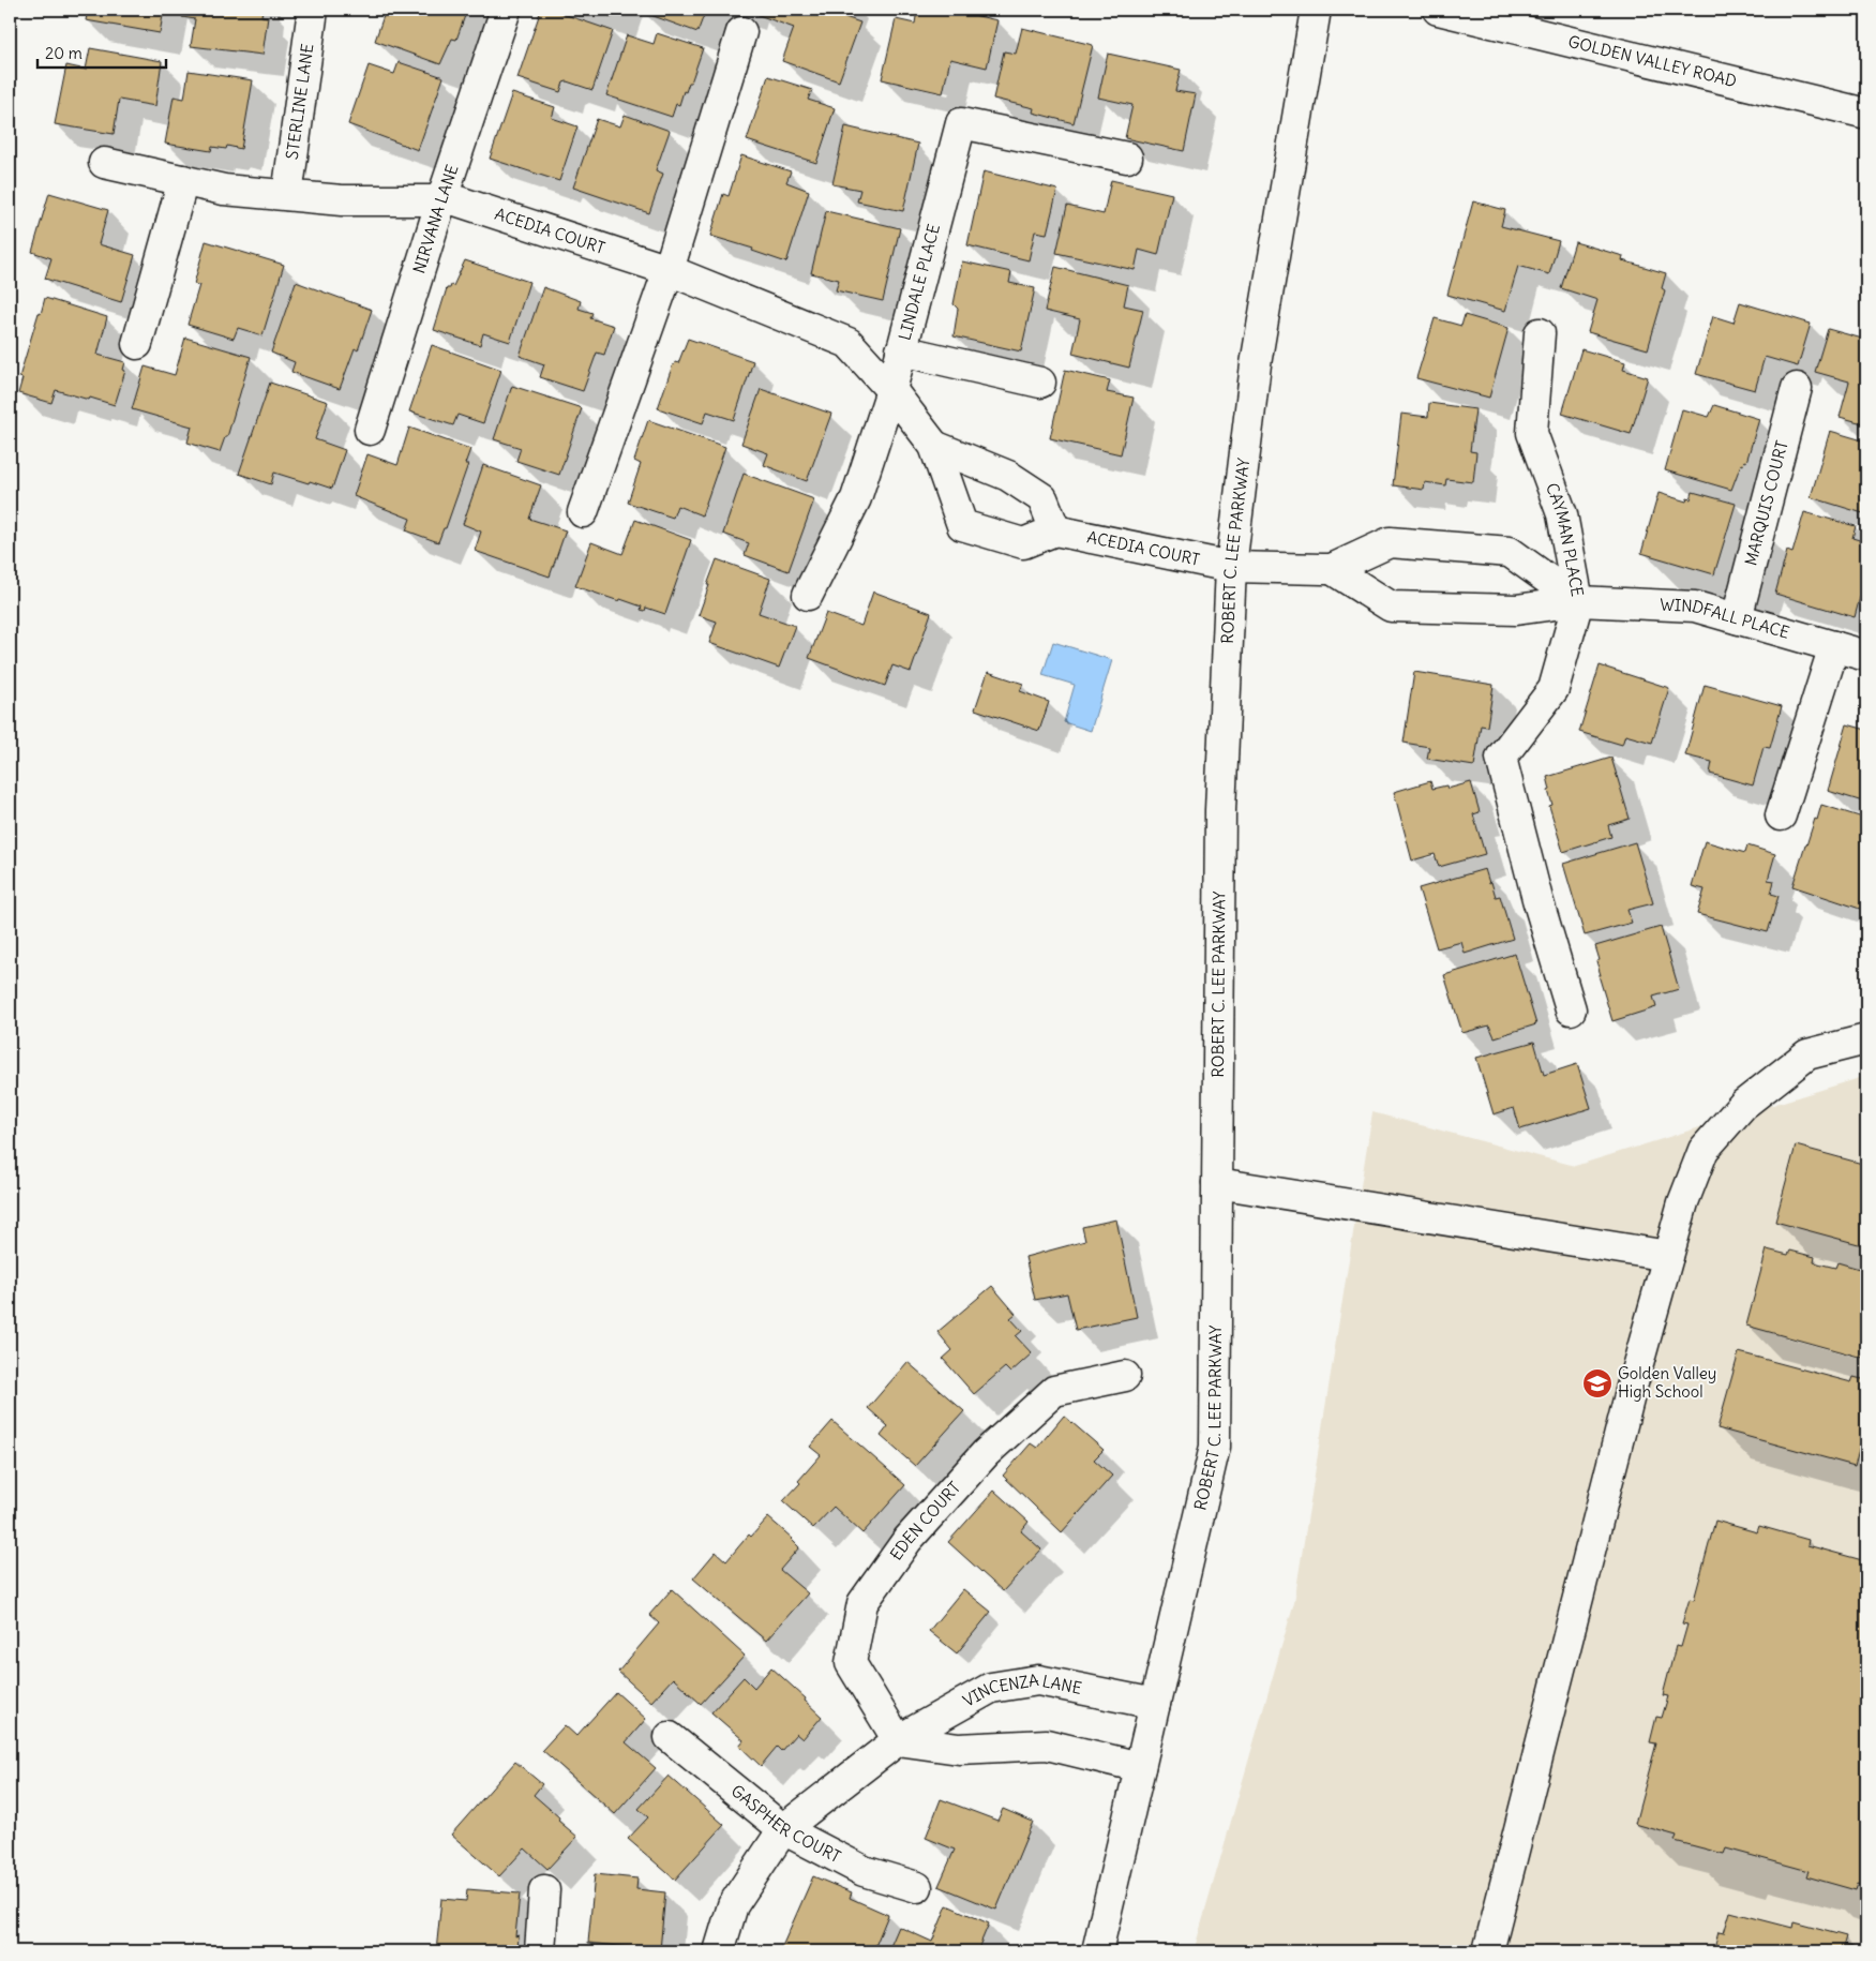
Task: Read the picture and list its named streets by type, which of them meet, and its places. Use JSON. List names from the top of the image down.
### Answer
{
  "streets": {
    "street": [
      "GOLDEN VALLEY ROAD",
      "STERLINE LANE",
      "NIRVANA LANE",
      "ACEDIA COURT",
      "LINDALE PLACE",
      "MARQUIS COURT",
      "CAYMAN PLACE",
      "ROBERT C. LEE PARKWAY",
      "WINDFALL PLACE",
      "EDEN COURT",
      "VINCENZA LANE",
      "GASPHER COURT"
    ]
  },
  "crossings": [
    ["STERLINE LANE", "ACEDIA COURT"],
    ["NIRVANA LANE", "ACEDIA COURT"],
    ["ACEDIA COURT", "LINDALE PLACE"],
    ["ACEDIA COURT", "ROBERT C. LEE PARKWAY"],
    ["ACEDIA COURT", "WINDFALL PLACE"],
    ["MARQUIS COURT", "WINDFALL PLACE"],
    ["CAYMAN PLACE", "WINDFALL PLACE"],
    ["ROBERT C. LEE PARKWAY", "VINCENZA LANE"],
    ["EDEN COURT", "VINCENZA LANE"],
    ["VINCENZA LANE", "GASPHER COURT"]
  ],
  "places": {
    "school or university": ["Golden Valley High School"]
  },
  "scale_bar": "20 m"
}
